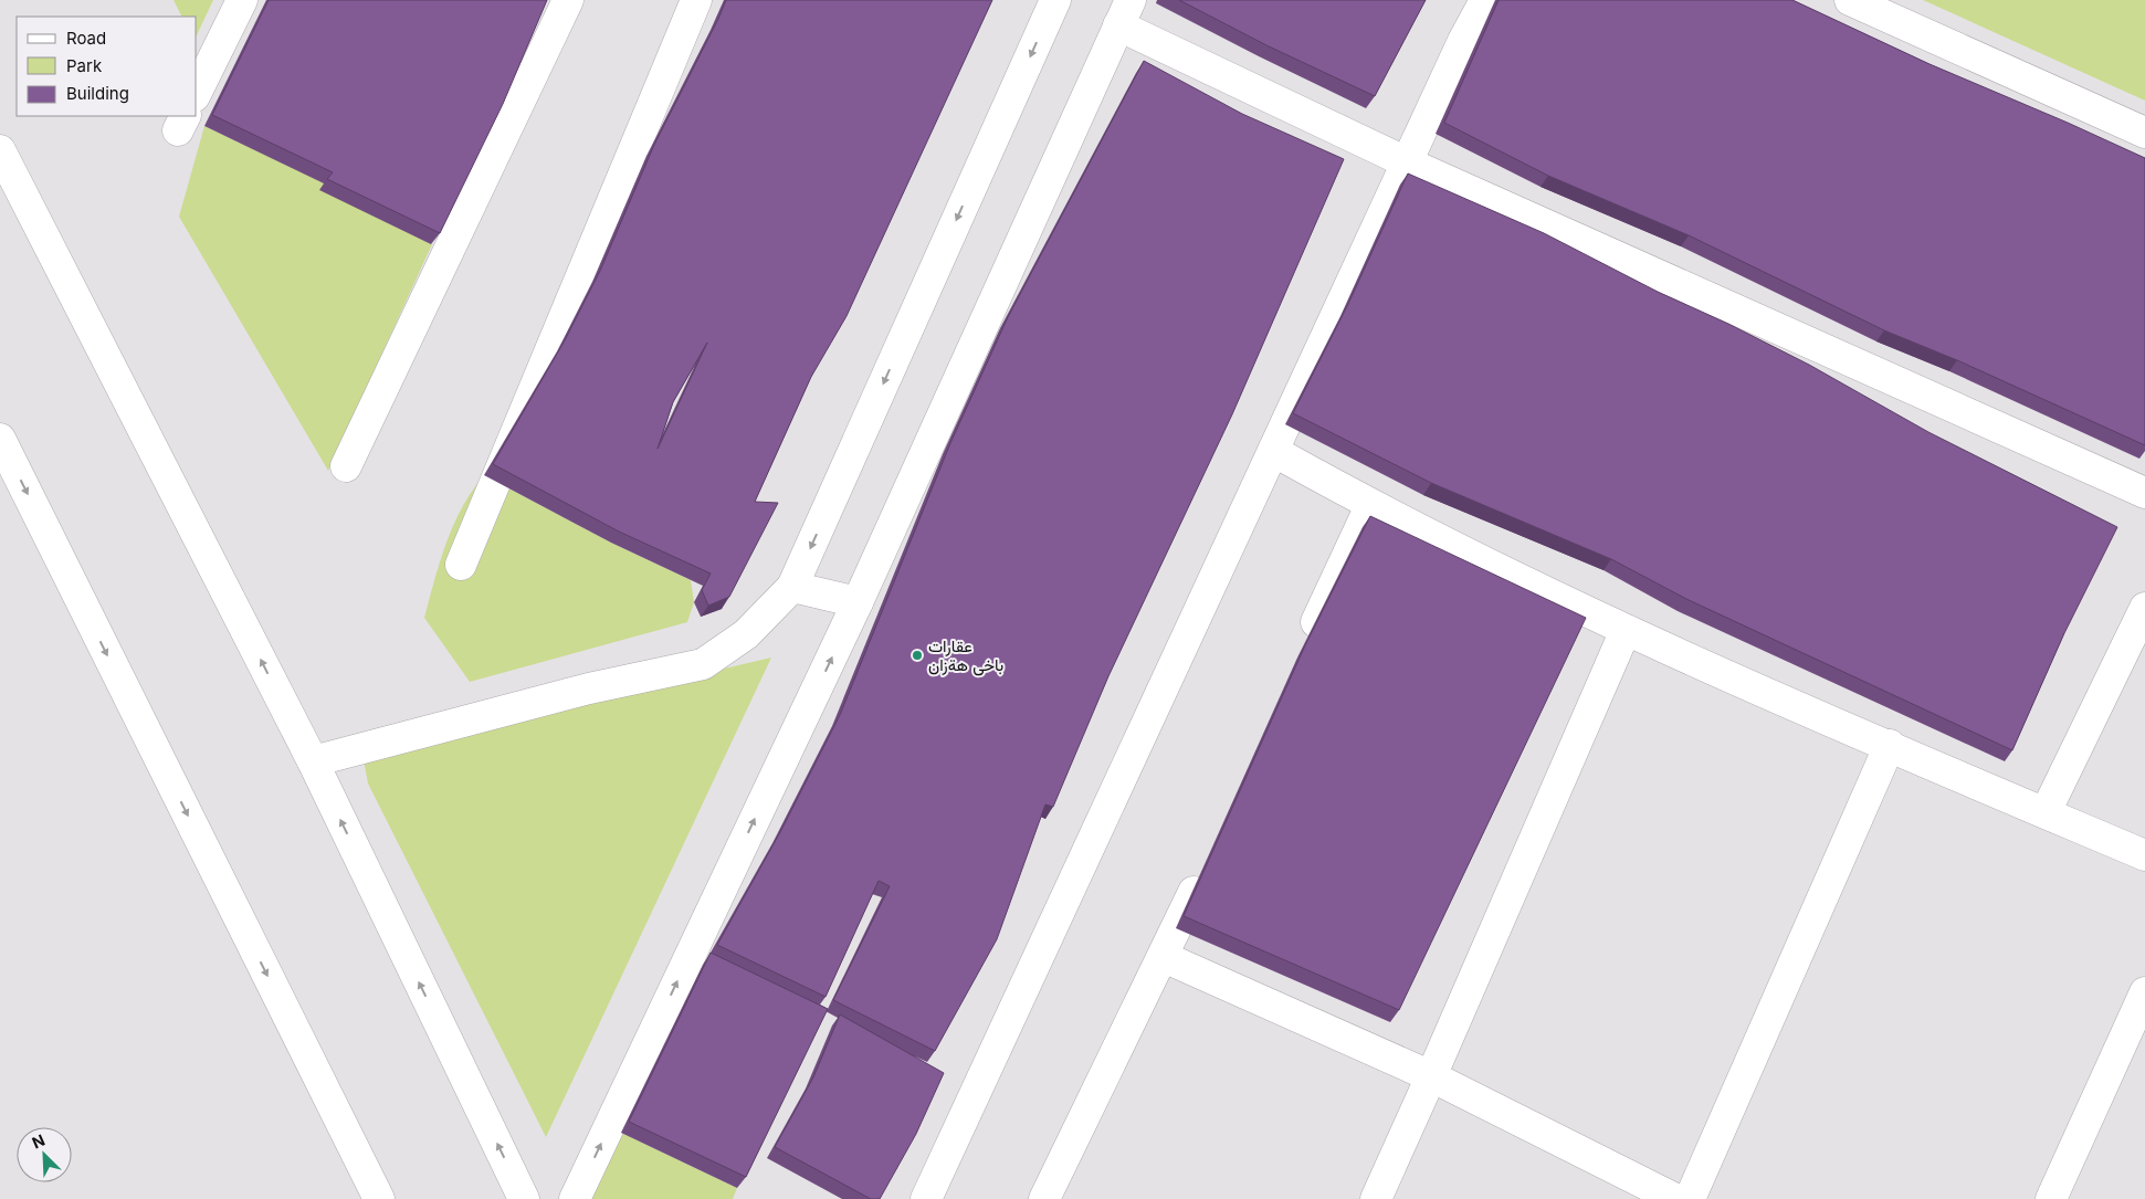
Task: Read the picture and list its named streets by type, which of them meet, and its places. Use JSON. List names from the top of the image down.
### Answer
{
  "places": ["عقارات باخی هةزان"],
  "legend": ["Road", "Park", "Building"],
  "north": "top left"
}
